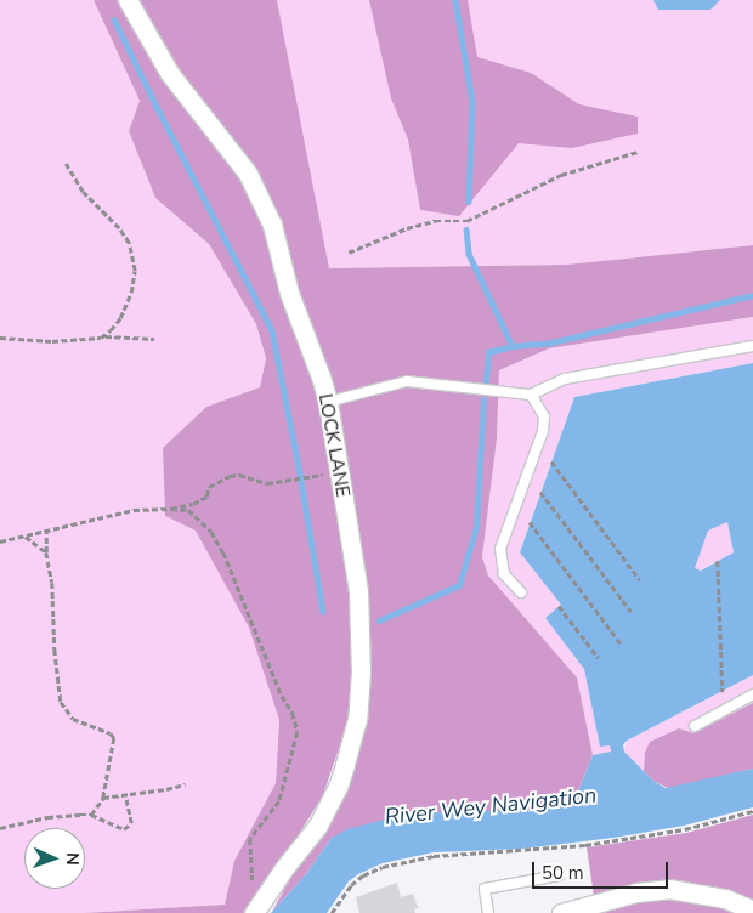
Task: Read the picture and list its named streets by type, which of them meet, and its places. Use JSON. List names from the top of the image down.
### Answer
{
  "streets": {
    "street": ["LOCK LANE"]
  },
  "water": ["River Wey Navigation"],
  "scale_bar": "50 m",
  "north": "right"
}
